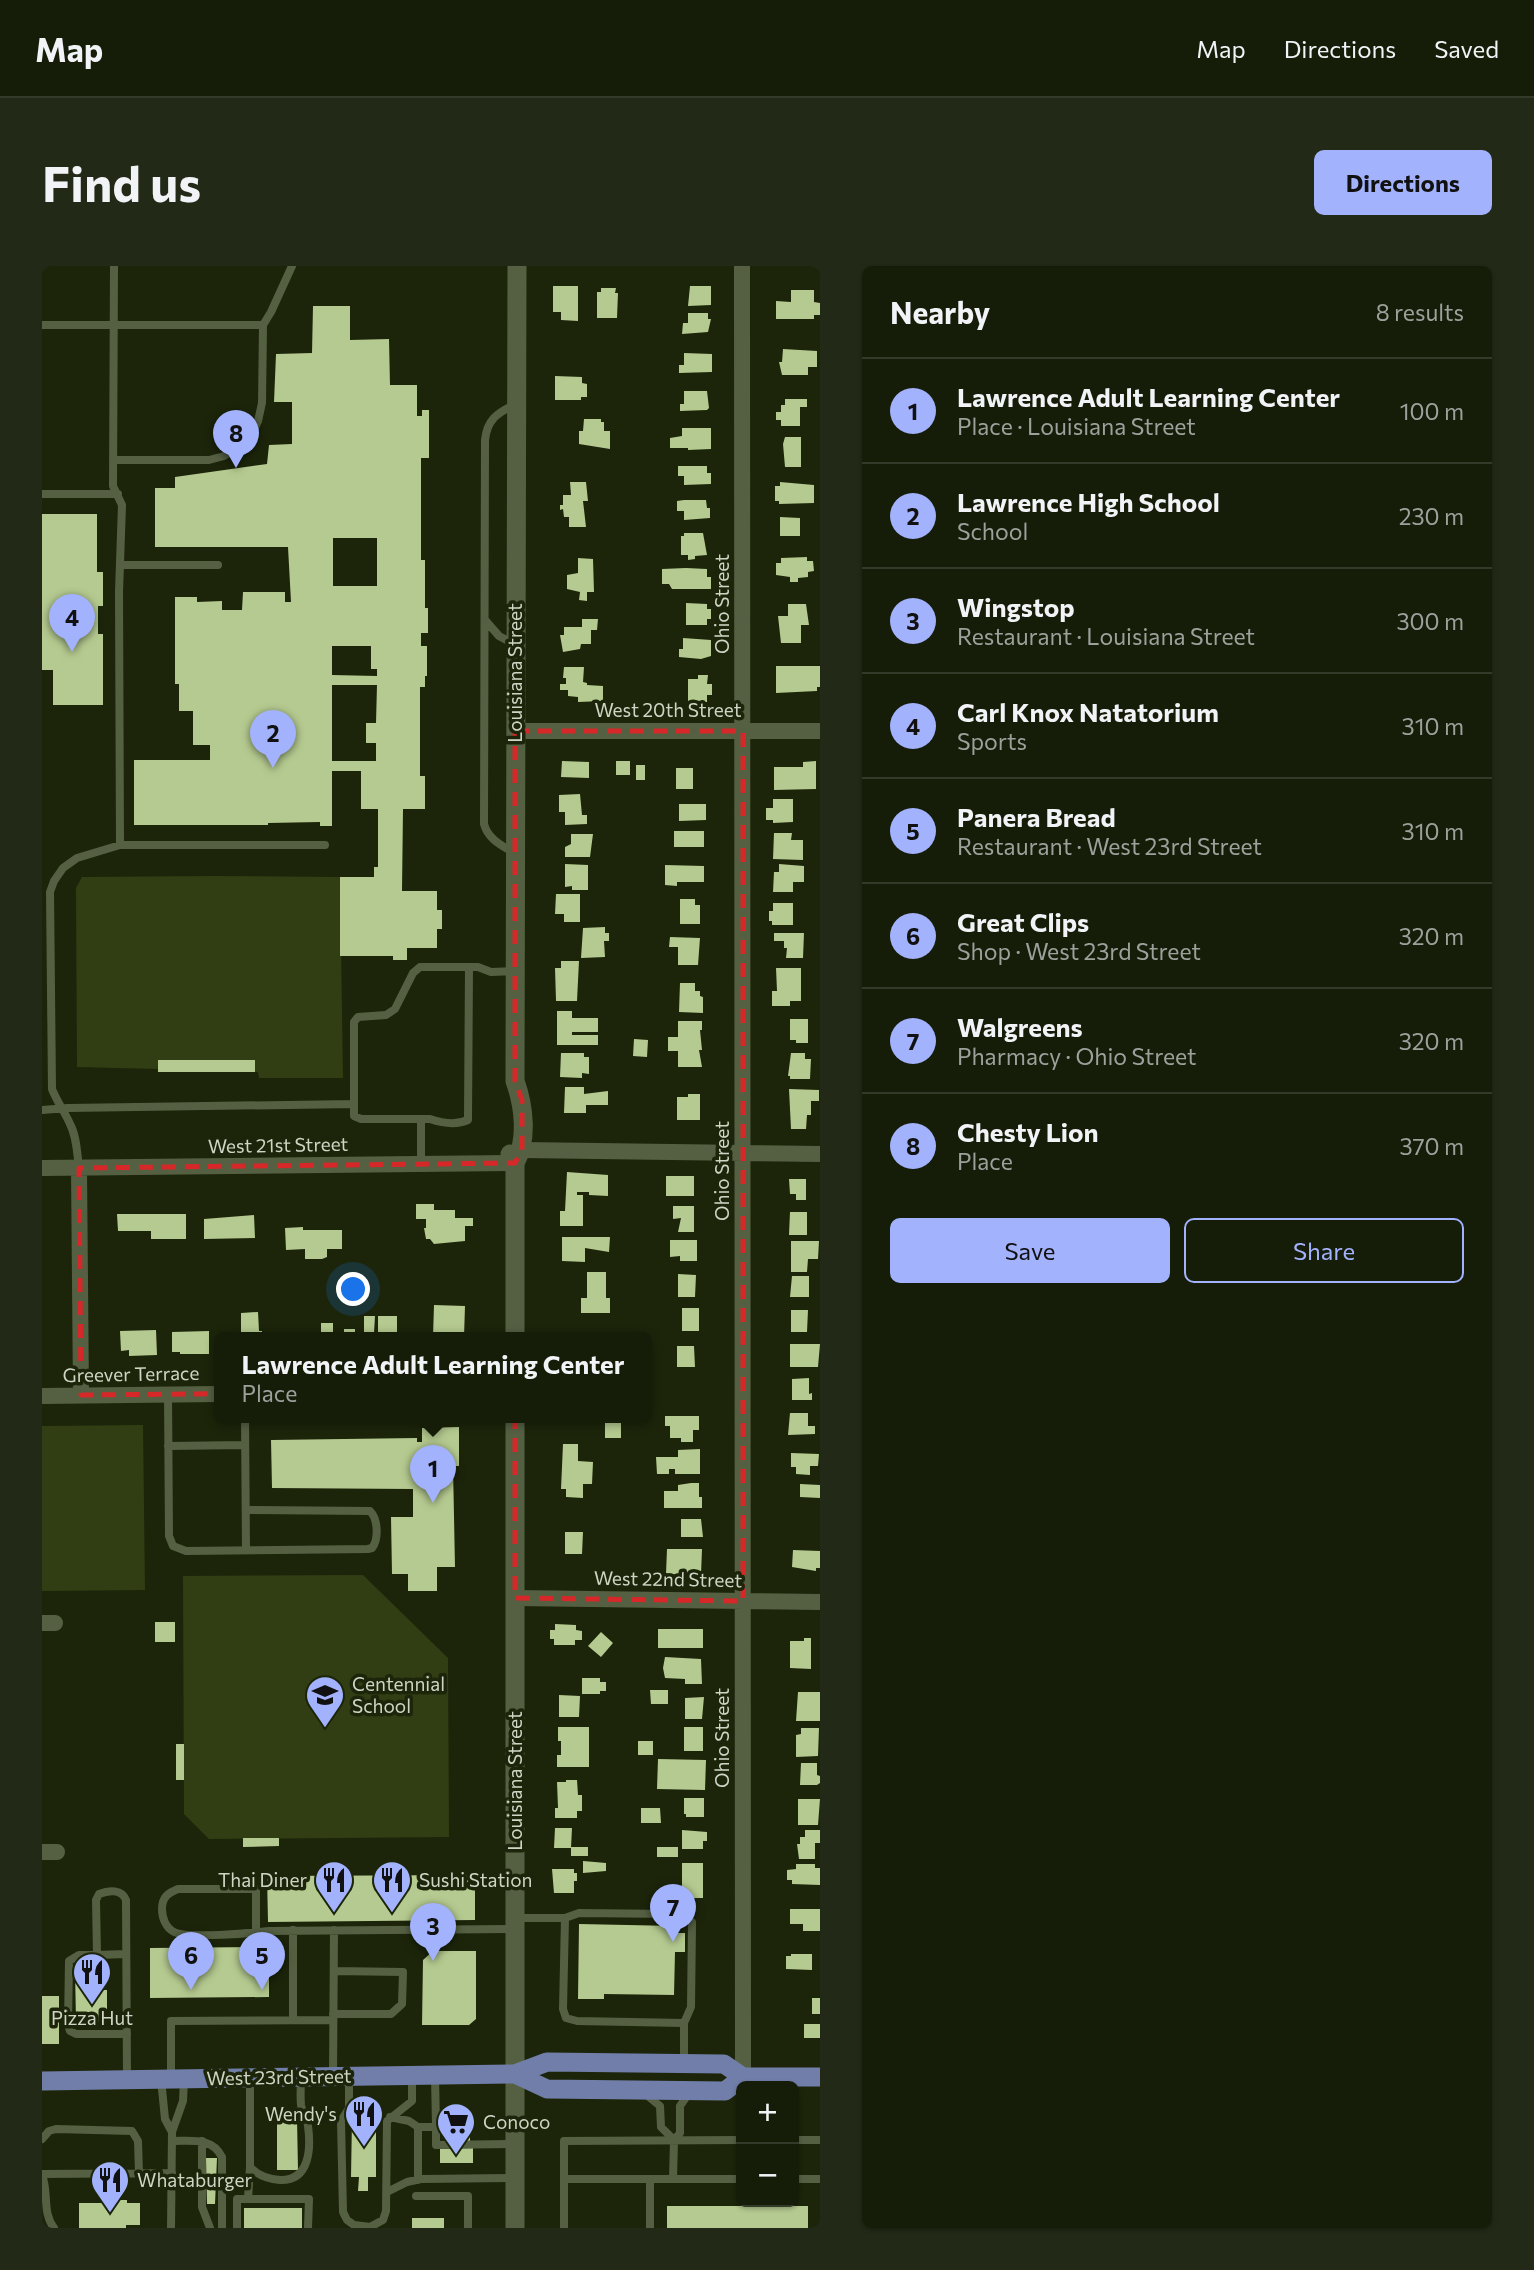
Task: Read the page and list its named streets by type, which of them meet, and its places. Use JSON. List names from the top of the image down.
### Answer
{
  "streets": {
    "main road": ["Louisiana Street", "West 23rd Street"],
    "street": [
      "Ohio Street",
      "West 20th Street",
      "West 21st Street",
      "Greever Terrace",
      "West 22nd Street"
    ]
  },
  "crossings": [
    ["Ohio Street", "West 20th Street"],
    ["Ohio Street", "West 21st Street"],
    ["Ohio Street", "West 22nd Street"],
    ["Ohio Street", "West 23rd Street"],
    ["Louisiana Street", "West 20th Street"],
    ["Louisiana Street", "West 21st Street"],
    ["Louisiana Street", "West 22nd Street"],
    ["Louisiana Street", "West 23rd Street"]
  ],
  "places": {
    "school or university": ["Centennial School"],
    "restaurant": [
      "Thai Diner",
      "Sushi Station",
      "Pizza Hut",
      "Wendy's",
      "Whataburger"
    ],
    "supermarket": ["Conoco"]
  },
  "page": {
    "header": "Map",
    "nav": ["Map", "Directions", "Saved"],
    "buttons": [
      "Directions",
      ["Save", "Share"]
    ],
    "title": "Find us",
    "heading": ["Nearby", "8 results"],
    "list": [
      {
        "mark": "1",
        "name": "Lawrence Adult Learning Center",
        "note": "Place · Louisiana Street",
        "value": "100 m"
      },
      {
        "mark": "2",
        "name": "Lawrence High School",
        "note": "School",
        "value": "230 m"
      },
      {
        "mark": "3",
        "name": "Wingstop",
        "note": "Restaurant · Louisiana Street",
        "value": "300 m"
      },
      {
        "mark": "4",
        "name": "Carl Knox Natatorium",
        "note": "Sports",
        "value": "310 m"
      },
      {
        "mark": "5",
        "name": "Panera Bread",
        "note": "Restaurant · West 23rd Street",
        "value": "310 m"
      },
      {
        "mark": "6",
        "name": "Great Clips",
        "note": "Shop · West 23rd Street",
        "value": "320 m"
      },
      {
        "mark": "7",
        "name": "Walgreens",
        "note": "Pharmacy · Ohio Street",
        "value": "320 m"
      },
      {
        "mark": "8",
        "name": "Chesty Lion",
        "note": "Place",
        "value": "370 m"
      }
    ],
    "pins": [
      "8",
      "4",
      "2",
      "1",
      "7",
      "3",
      "5",
      "6"
    ],
    "popup": ["Lawrence Adult Learning Center", "Place"],
    "map_buttons": ["+", "−"]
  }
}
